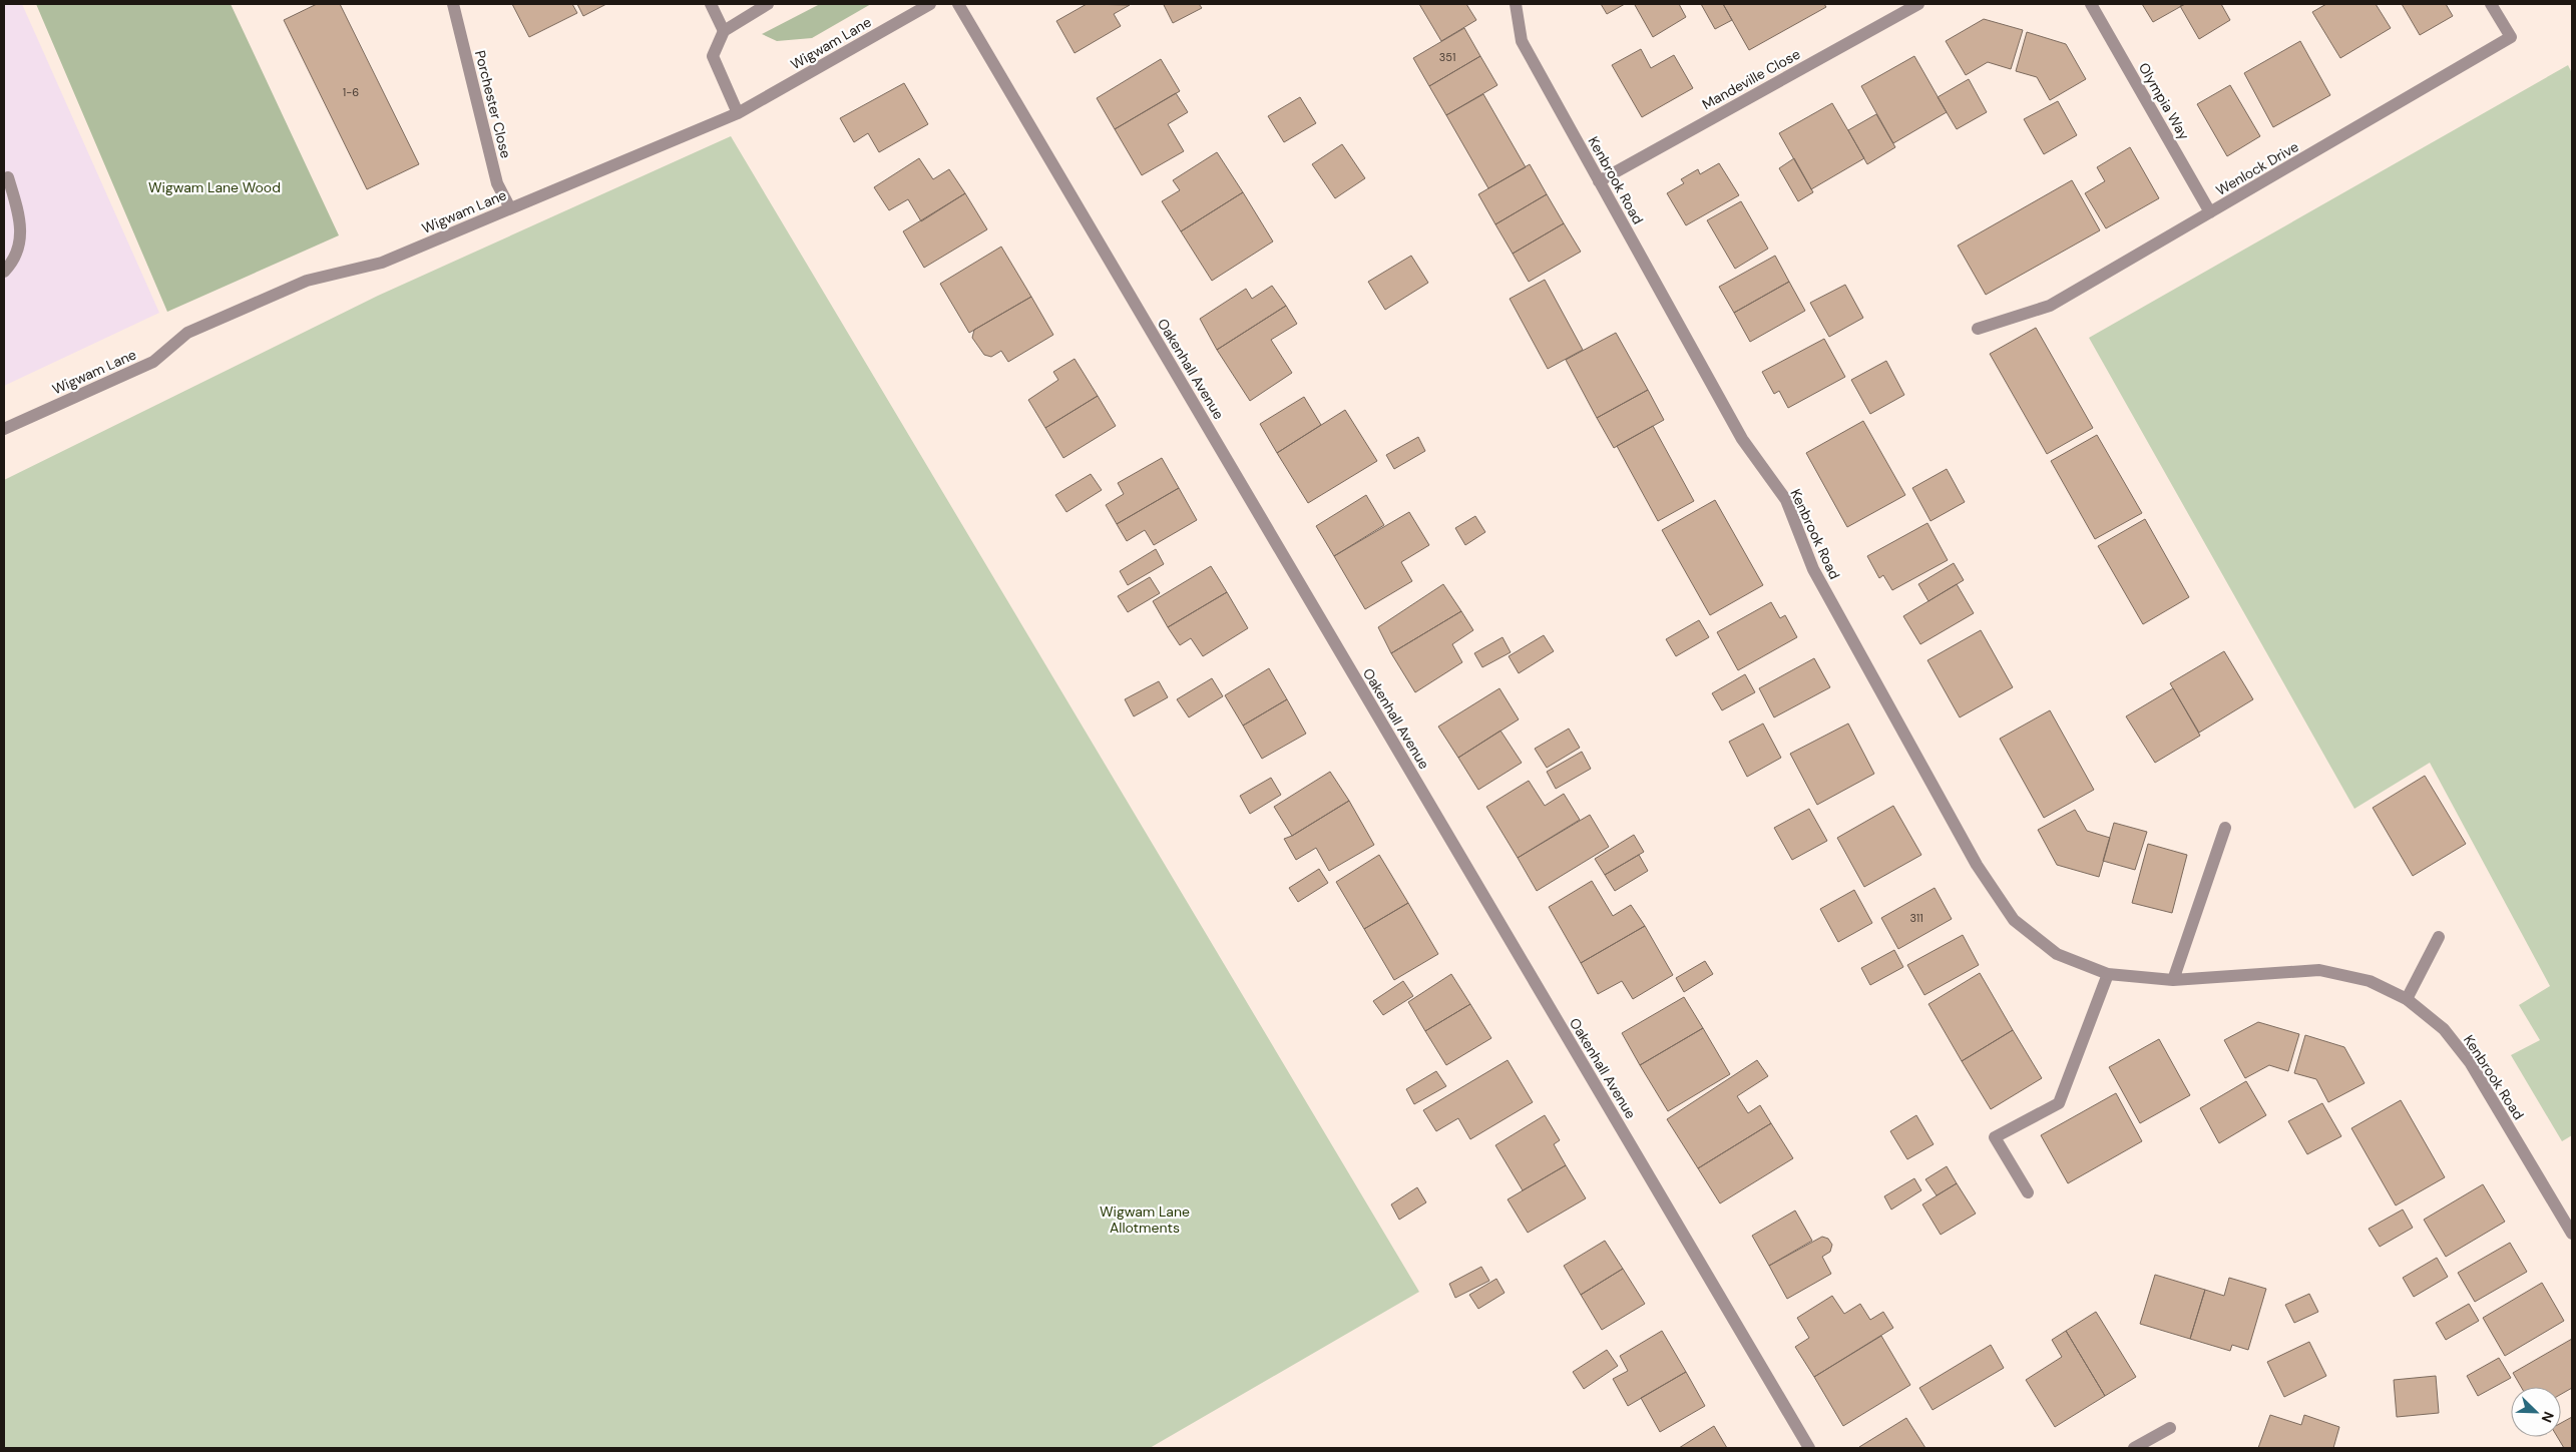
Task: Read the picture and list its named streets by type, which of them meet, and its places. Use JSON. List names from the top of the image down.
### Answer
{
  "streets": {
    "street": [
      "Wigwam Lane",
      "Mandeville Close",
      "Olympia Way",
      "Porchester Close",
      "Wenlock Drive",
      "Kenbrook Road",
      "Oakenhall Avenue"
    ]
  },
  "crossings": [
    ["Wigwam Lane", "Porchester Close"],
    ["Mandeville Close", "Kenbrook Road"],
    ["Olympia Way", "Wenlock Drive"]
  ],
  "parks": ["Wigwam Lane Wood", "Wigwam Lane Allotments"],
  "house_numbers": ["351", "1-6", "311"],
  "north": "bottom right"
}
